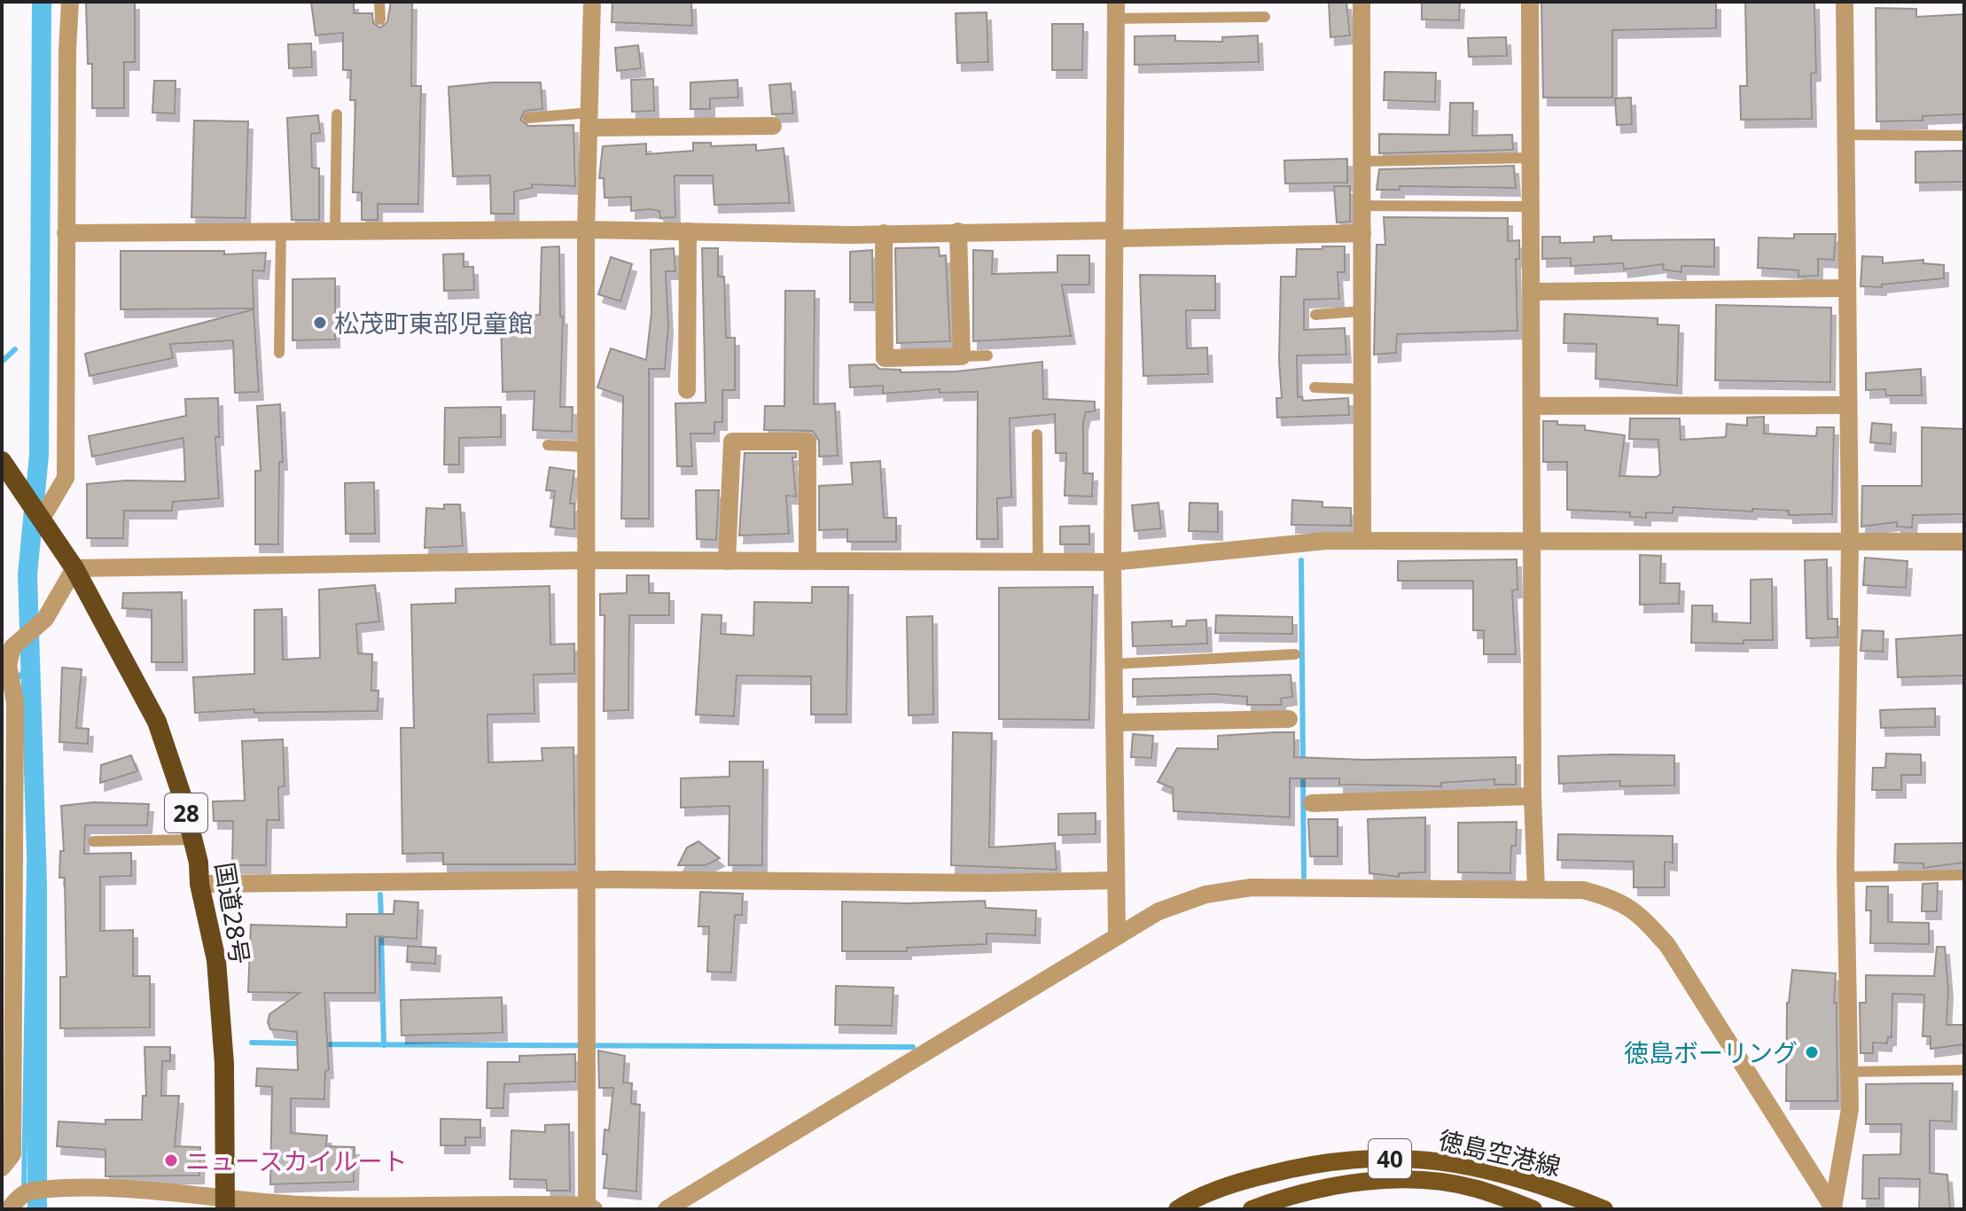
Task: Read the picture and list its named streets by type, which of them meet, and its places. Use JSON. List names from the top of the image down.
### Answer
{
  "streets": {
    "highway": ["28", "国道28号"],
    "main road": ["徳島空港線", "40"]
  },
  "places": ["松茂町東部児童館", "徳島ボーリング", "ニュースカイルート"]
}
